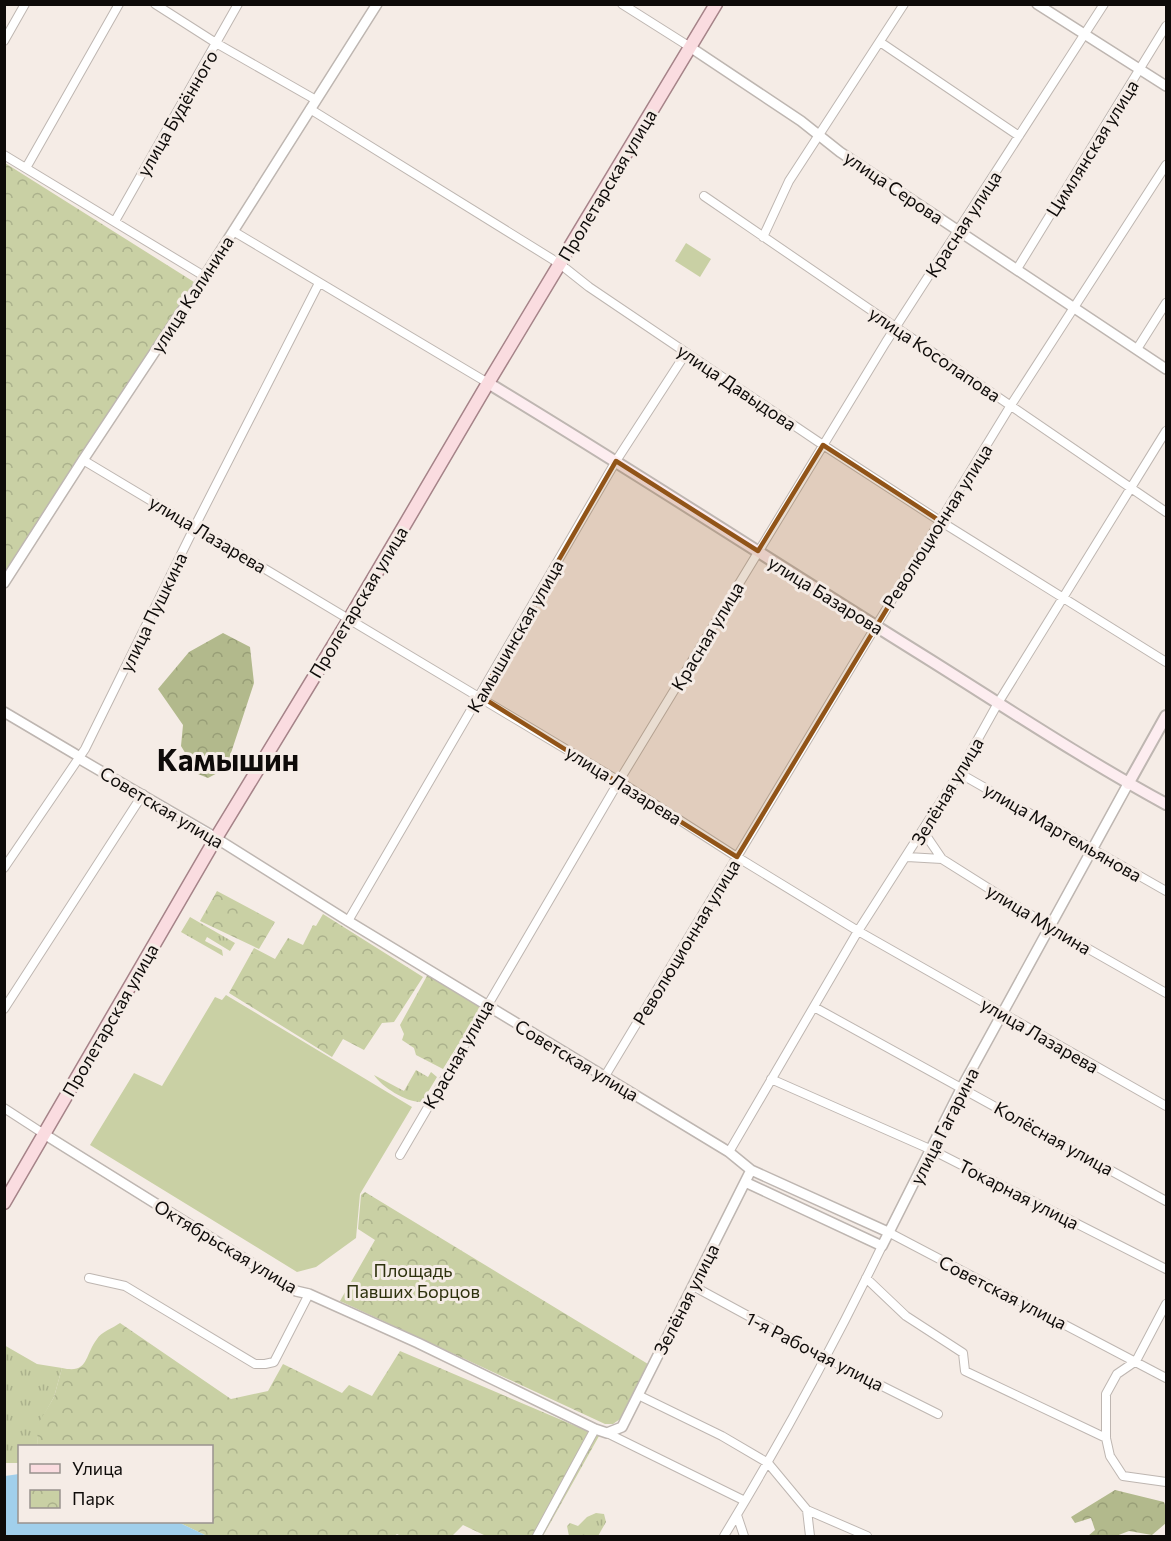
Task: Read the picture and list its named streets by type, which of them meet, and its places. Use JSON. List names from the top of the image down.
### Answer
{
  "streets": {
    "main road": ["Пролетарская улица", "улица Базарова", "улица Гагарина"],
    "street": [
      "улица Будённого",
      "Цимлянская улица",
      "улица Серова",
      "Красная улица",
      "улица Калинина",
      "улица Косолапова",
      "улица Давыдова",
      "Революционная улица",
      "улица Лазарева",
      "улица Пушкина",
      "Камышинская улица",
      "Зелёная улица",
      "Советская улица",
      "улица Мартемьянова",
      "улица Мулина",
      "Колёсная улица",
      "Токарная улица",
      "Октябрьская улица",
      "1-я Рабочая улица"
    ]
  },
  "crossings": [
    ["Цимлянская улица", "улица Серова"],
    ["Пролетарская улица", "улица Серова"],
    ["Пролетарская улица", "улица Давыдова"],
    ["Пролетарская улица", "улица Лазарева"],
    ["Пролетарская улица", "улица Базарова"],
    ["Пролетарская улица", "Советская улица"],
    ["Пролетарская улица", "Октябрьская улица"],
    ["улица Серова", "Красная улица"],
    ["улица Серова", "Революционная улица"],
    ["Красная улица", "улица Косолапова"],
    ["Красная улица", "улица Давыдова"],
    ["Красная улица", "улица Лазарева"],
    ["Красная улица", "улица Базарова"],
    ["Красная улица", "Советская улица"],
    ["улица Калинина", "улица Давыдова"],
    ["улица Калинина", "улица Лазарева"],
    ["улица Косолапова", "Революционная улица"],
    ["улица Косолапова", "Зелёная улица"],
    ["улица Давыдова", "Революционная улица"],
    ["улица Давыдова", "Камышинская улица"],
    ["улица Давыдова", "Зелёная улица"],
    ["Революционная улица", "улица Лазарева"],
    ["Революционная улица", "улица Базарова"],
    ["Революционная улица", "Советская улица"],
    ["улица Лазарева", "улица Пушкина"],
    ["улица Лазарева", "Камышинская улица"],
    ["улица Лазарева", "Зелёная улица"],
    ["улица Лазарева", "улица Гагарина"],
    ["улица Базарова", "Камышинская улица"],
    ["улица Базарова", "Зелёная улица"],
    ["улица Базарова", "улица Гагарина"],
    ["улица Пушкина", "Советская улица"],
    ["Камышинская улица", "Советская улица"],
    ["Зелёная улица", "Советская улица"],
    ["Зелёная улица", "улица Мартемьянова"],
    ["Зелёная улица", "улица Мулина"],
    ["Зелёная улица", "Колёсная улица"],
    ["Зелёная улица", "Токарная улица"],
    ["Зелёная улица", "Октябрьская улица"],
    ["Зелёная улица", "1-я Рабочая улица"],
    ["Советская улица", "улица Гагарина"],
    ["улица Мартемьянова", "улица Гагарина"],
    ["улица Мулина", "улица Гагарина"],
    ["улица Гагарина", "Колёсная улица"],
    ["улица Гагарина", "Токарная улица"],
    ["улица Гагарина", "1-я Рабочая улица"]
  ],
  "districts": ["Камышин"],
  "parks": ["Площадь Павших Борцов"],
  "legend": ["Улица", "Парк"]
}
